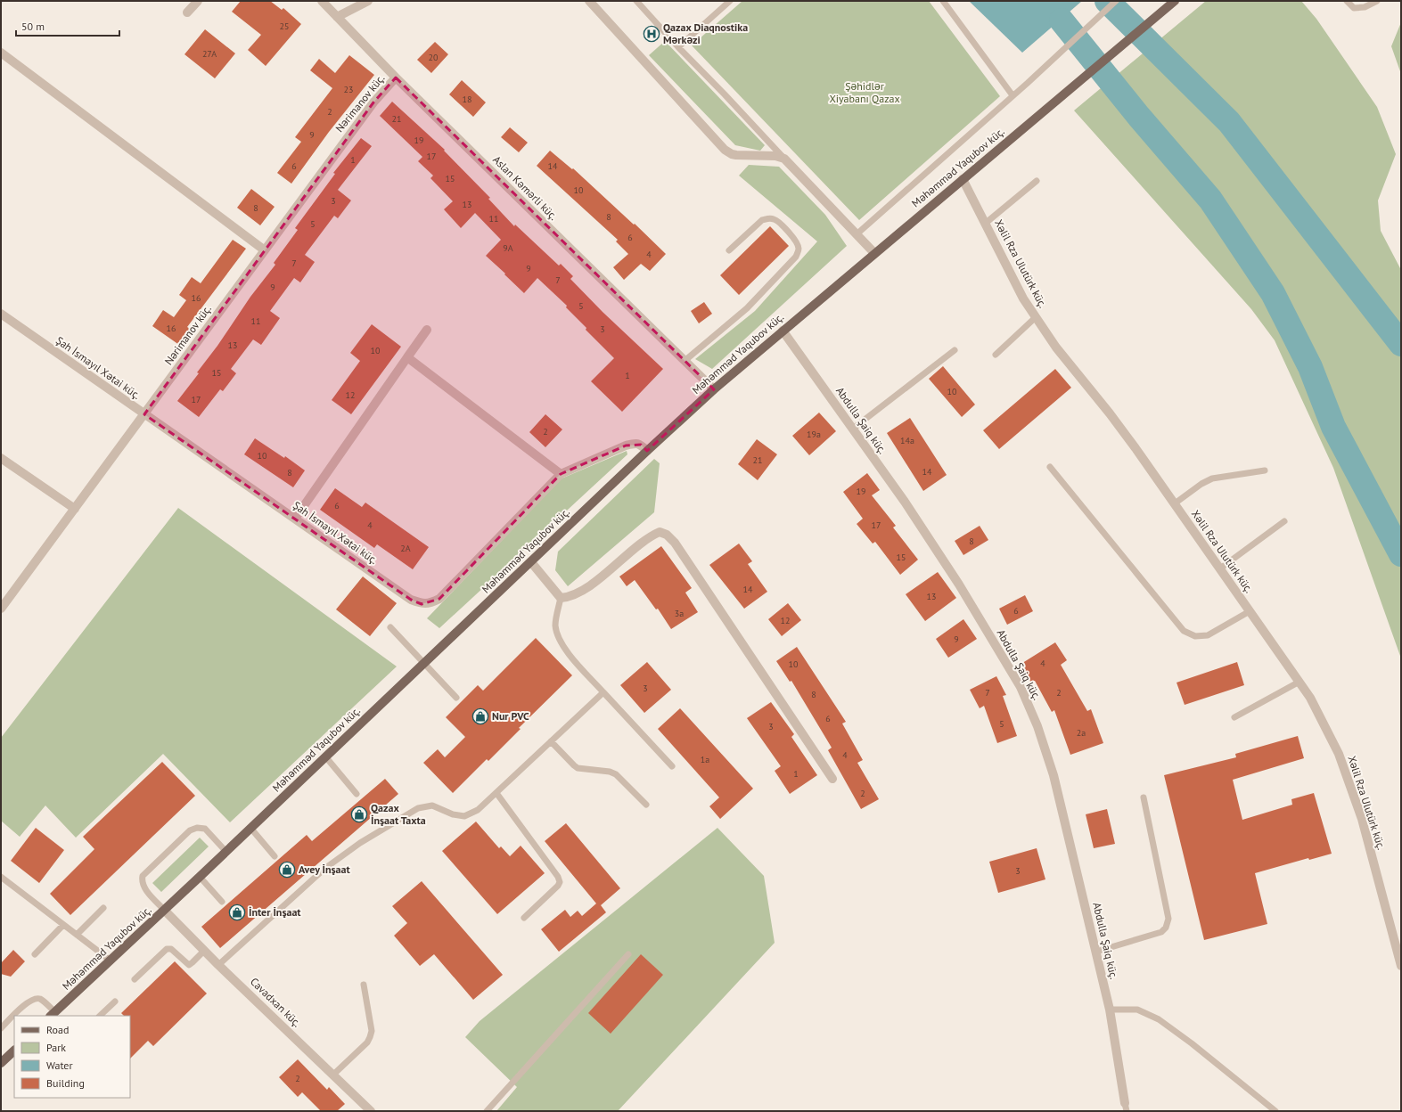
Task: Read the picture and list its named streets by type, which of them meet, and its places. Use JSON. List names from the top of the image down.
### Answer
{
  "streets": {
    "main road": ["Məhəmməd Yaqubov küç."],
    "street": [
      "Nərimanov küç.",
      "Aslan Kəmərli küç.",
      "Xəlil Rza Ulutürk küç.",
      "Şah İsmayıl Xətai küç.",
      "Abdulla Şaiq küç.",
      "Cavadxan küç."
    ]
  },
  "crossings": [
    ["Nərimanov küç.", "Aslan Kəmərli küç."],
    ["Nərimanov küç.", "Şah İsmayıl Xətai küç."],
    ["Məhəmməd Yaqubov küç.", "Aslan Kəmərli küç."],
    ["Məhəmməd Yaqubov küç.", "Xəlil Rza Ulutürk küç."],
    ["Məhəmməd Yaqubov küç.", "Şah İsmayıl Xətai küç."],
    ["Məhəmməd Yaqubov küç.", "Abdulla Şaiq küç."],
    ["Məhəmməd Yaqubov küç.", "Cavadxan küç."]
  ],
  "parks": ["Şəhidlər Xiyabanı Qazax"],
  "places": {
    "hospital": ["Qazax Diaqnostika Mərkəzi"],
    "shop": [
      "Nur PVC",
      "Qazax İnşaat Taxta",
      "Avey İnşaat",
      "İnter İnşaat"
    ]
  },
  "house_numbers": [
    "25",
    "27A",
    "20",
    "23",
    "18",
    "2",
    "21",
    "9",
    "19",
    "17",
    "1",
    "6",
    "14",
    "15",
    "10",
    "3",
    "13",
    "8",
    "8",
    "11",
    "5",
    "6",
    "9A",
    "4",
    "7",
    "9",
    "7",
    "9",
    "16",
    "5",
    "11",
    "16",
    "3",
    "13",
    "10",
    "15",
    "1",
    "10",
    "12",
    "17",
    "2",
    "19a",
    "14a",
    "10",
    "21",
    "14",
    "8",
    "19",
    "6",
    "4",
    "17",
    "8",
    "2A",
    "15",
    "14",
    "13",
    "6",
    "3a",
    "12",
    "9",
    "4",
    "10",
    "3",
    "7",
    "2",
    "8",
    "6",
    "5",
    "3",
    "2a",
    "4",
    "1a",
    "1",
    "2",
    "3",
    "2"
  ],
  "legend": [
    "Road",
    "Park",
    "Water",
    "Building"
  ],
  "scale_bar": "50 m"
}
